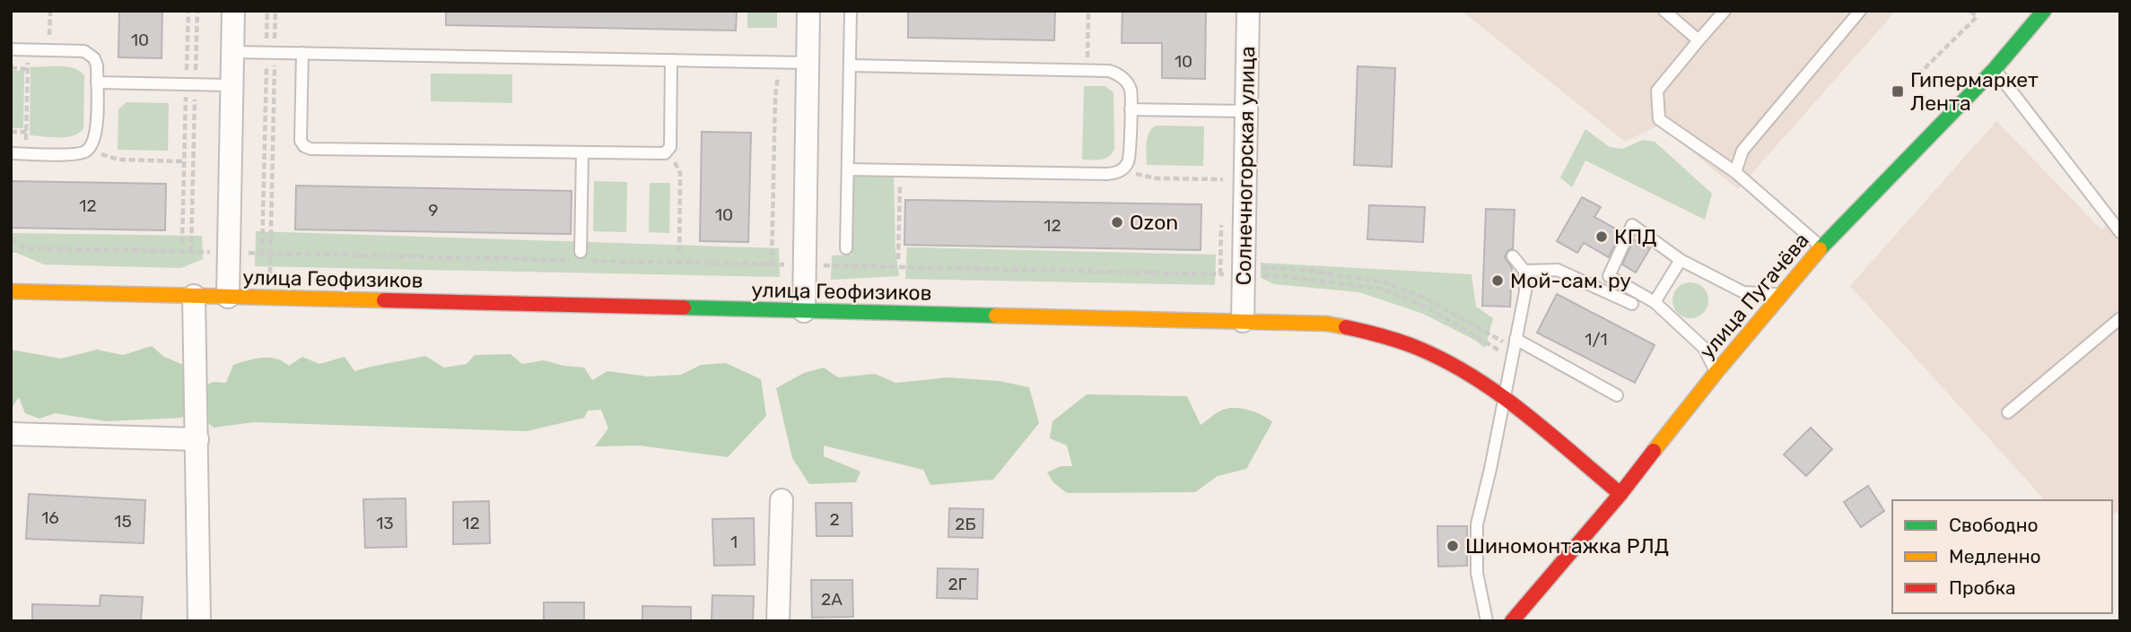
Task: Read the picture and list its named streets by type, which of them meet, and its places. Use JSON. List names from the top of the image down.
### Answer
{
  "streets": {
    "street": ["Солнечногорская улица", "улица Геофизиков", "улица Пугачёва"]
  },
  "crossings": [
    ["Солнечногорская улица", "улица Геофизиков"],
    ["улица Геофизиков", "улица Пугачёва"]
  ],
  "places": {
    "transit": ["Гипермаркет Лента"],
    "other": [
      "Ozon",
      "КПД",
      "Мой-сам. ру",
      "Шиномонтажка РЛД"
    ]
  },
  "house_numbers": [
    "10",
    "10",
    "12",
    "9",
    "10",
    "12",
    "1/1",
    "16",
    "2",
    "15",
    "13",
    "12",
    "2Б",
    "1",
    "2Г",
    "2А"
  ],
  "legend": ["Свободно", "Медленно", "Пробка"]
}
